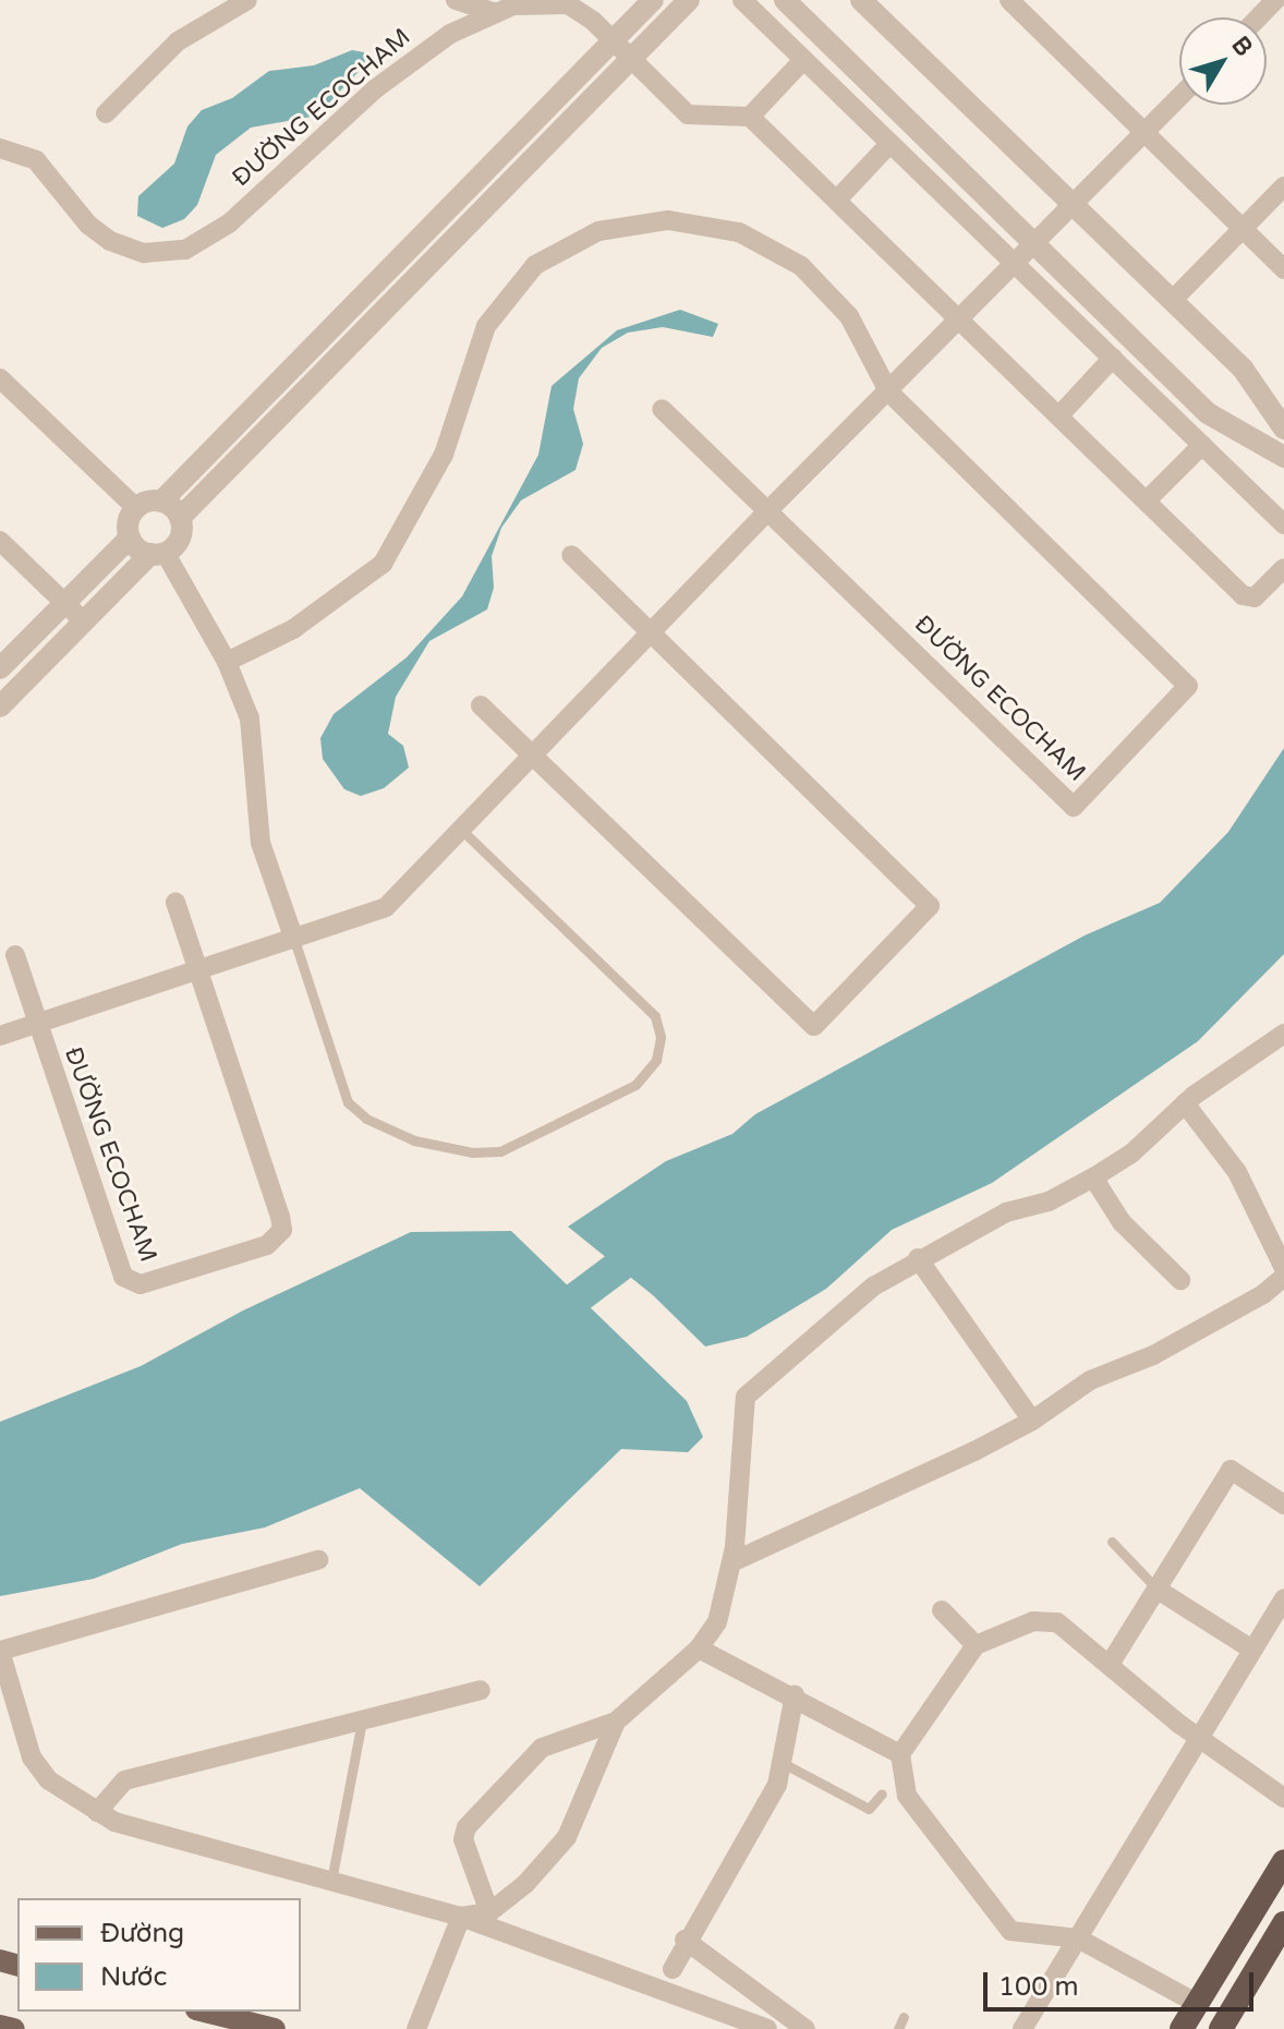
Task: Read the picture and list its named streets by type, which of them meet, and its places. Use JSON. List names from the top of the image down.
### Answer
{
  "streets": {
    "street": ["ĐƯỜNG ECOCHAM"]
  },
  "legend": ["Đường", "Nước"],
  "scale_bar": "100 m",
  "north": "top right"
}
